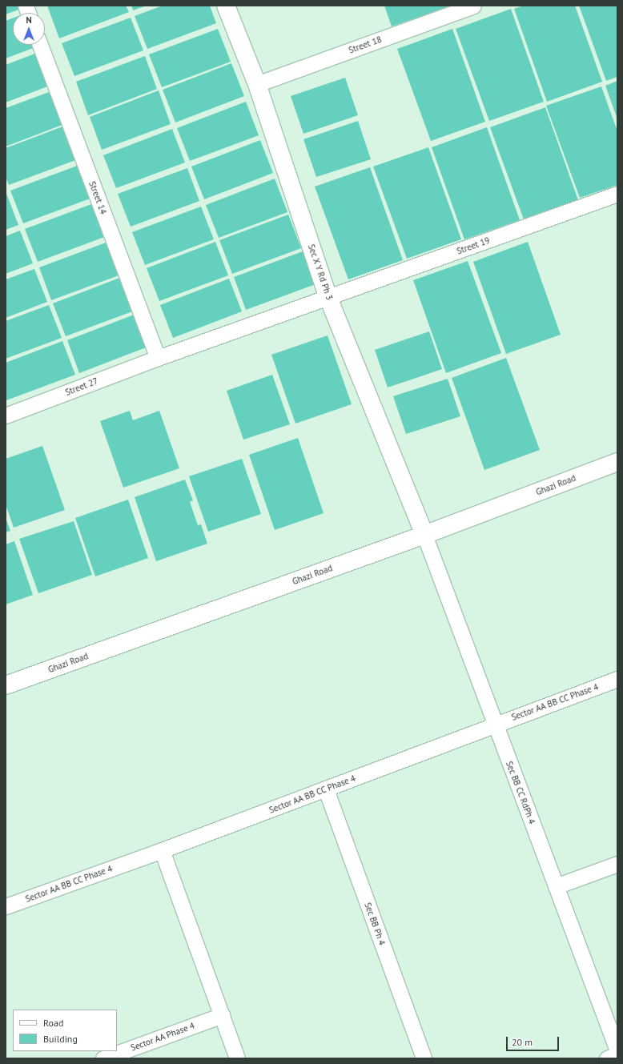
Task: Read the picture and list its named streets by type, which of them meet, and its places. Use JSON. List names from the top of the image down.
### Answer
{
  "streets": {
    "main road": ["Sec X Y Rd Ph 3", "Ghazi Road"],
    "street": [
      "Street 18",
      "Street 14",
      "Street 19",
      "Street 27",
      "Sector AA BB CC Phase 4",
      "Sec BB CC RdPh 4",
      "Sec BB Ph 4",
      "Sector AA Phase 4"
    ]
  },
  "crossings": [
    ["Street 18", "Sec X Y Rd Ph 3"],
    ["Street 14", "Street 19"],
    ["Street 14", "Street 27"],
    ["Street 19", "Sec X Y Rd Ph 3"],
    ["Street 19", "Street 27"],
    ["Sec X Y Rd Ph 3", "Ghazi Road"],
    ["Sec X Y Rd Ph 3", "Sec BB CC RdPh 4"],
    ["Ghazi Road", "Sec BB CC RdPh 4"],
    ["Sector AA BB CC Phase 4", "Sec BB CC RdPh 4"],
    ["Sector AA BB CC Phase 4", "Sec BB Ph 4"]
  ],
  "legend": ["Road", "Building"],
  "scale_bar": "20 m",
  "north": "top"
}
